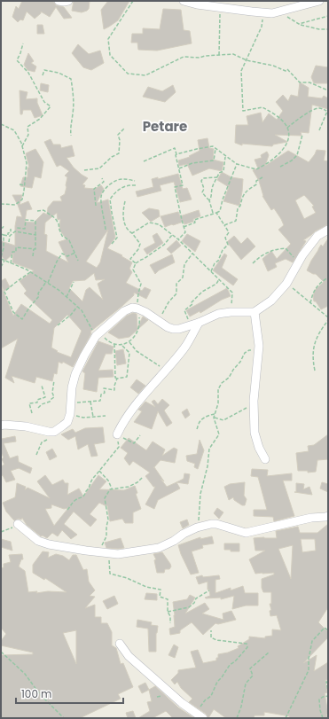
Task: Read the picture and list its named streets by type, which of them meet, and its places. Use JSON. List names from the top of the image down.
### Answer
{
  "districts": ["Petare"],
  "scale_bar": "100 m"
}
